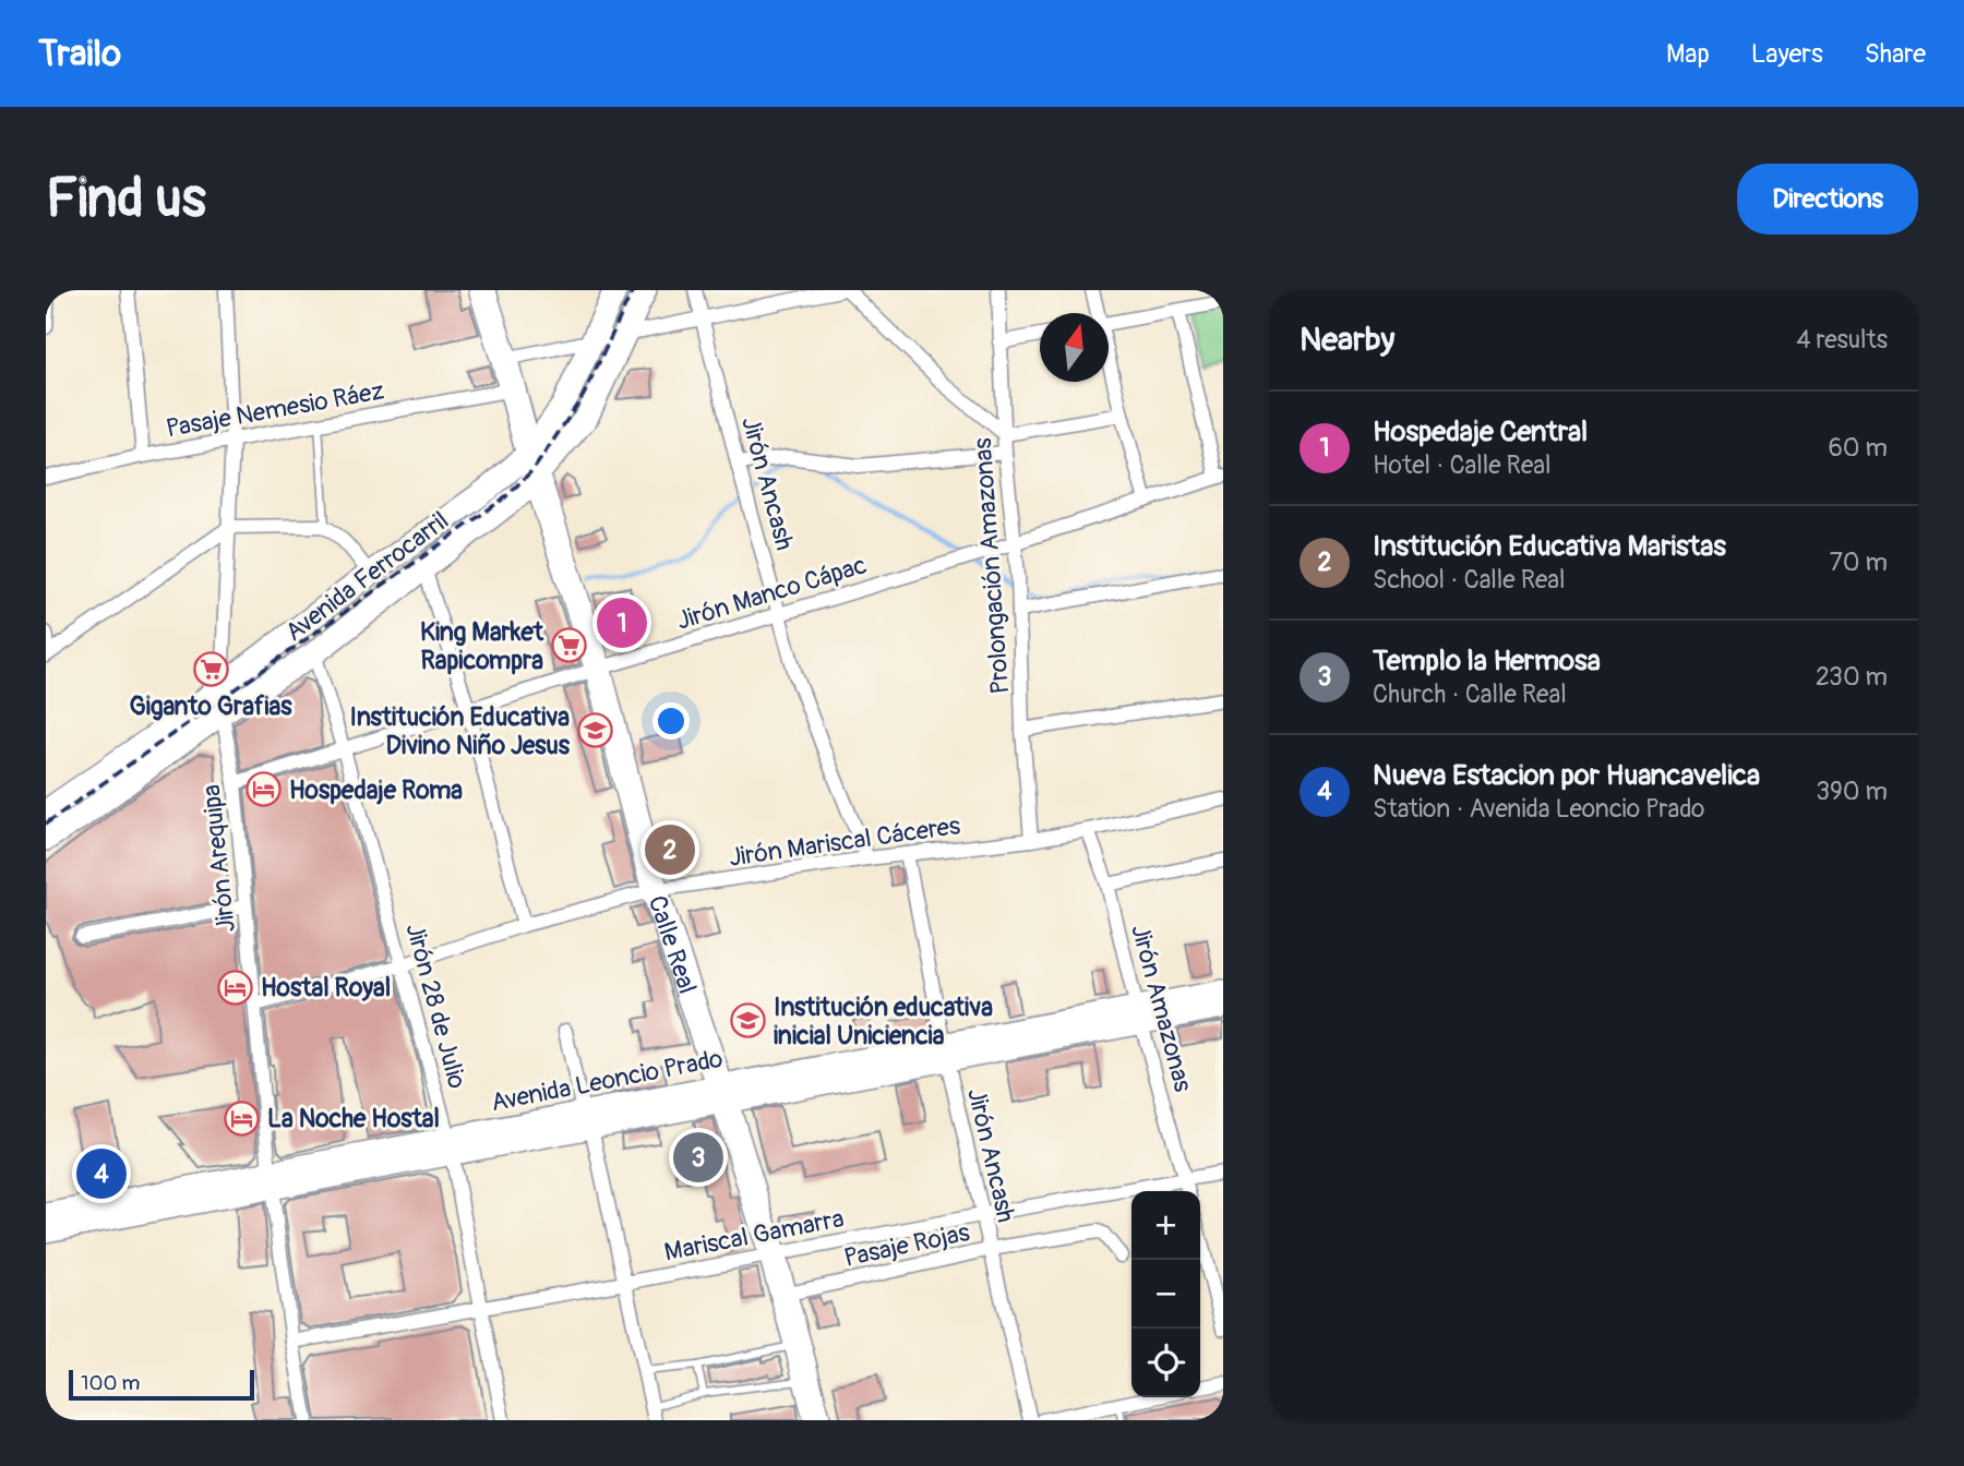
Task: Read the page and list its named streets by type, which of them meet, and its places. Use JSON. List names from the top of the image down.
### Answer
{
  "streets": {
    "highway": ["Calle Real"],
    "main road": ["Avenida Ferrocarril"],
    "street": [
      "Pasaje Nemesio Ráez",
      "Jirón Ancash",
      "Prolongación Amazonas",
      "Jirón Manco Cápac",
      "Jirón Mariscal Cáceres",
      "Jirón Arequipa",
      "Jirón 28 de Julio",
      "Jirón Amazonas",
      "Avenida Leoncio Prado",
      "Mariscal Gamarra",
      "Pasaje Rojas"
    ]
  },
  "crossings": [
    ["Pasaje Nemesio Ráez", "Jirón Arequipa"],
    ["Pasaje Nemesio Ráez", "Calle Real"],
    ["Jirón Ancash", "Jirón Manco Cápac"],
    ["Jirón Ancash", "Jirón Mariscal Cáceres"],
    ["Jirón Ancash", "Avenida Leoncio Prado"],
    ["Jirón Ancash", "Mariscal Gamarra"],
    ["Jirón Ancash", "Pasaje Rojas"],
    ["Prolongación Amazonas", "Jirón Manco Cápac"],
    ["Prolongación Amazonas", "Jirón Mariscal Cáceres"],
    ["Avenida Ferrocarril", "Jirón Arequipa"],
    ["Avenida Ferrocarril", "Calle Real"],
    ["Avenida Ferrocarril", "Jirón 28 de Julio"],
    ["Jirón Manco Cápac", "Jirón Arequipa"],
    ["Jirón Manco Cápac", "Calle Real"],
    ["Jirón Manco Cápac", "Jirón 28 de Julio"],
    ["Jirón Mariscal Cáceres", "Jirón Arequipa"],
    ["Jirón Mariscal Cáceres", "Calle Real"],
    ["Jirón Mariscal Cáceres", "Jirón 28 de Julio"],
    ["Jirón Mariscal Cáceres", "Jirón Amazonas"],
    ["Jirón Arequipa", "Avenida Leoncio Prado"],
    ["Jirón Arequipa", "Mariscal Gamarra"],
    ["Calle Real", "Avenida Leoncio Prado"],
    ["Calle Real", "Mariscal Gamarra"],
    ["Calle Real", "Pasaje Rojas"],
    ["Jirón 28 de Julio", "Avenida Leoncio Prado"],
    ["Jirón 28 de Julio", "Mariscal Gamarra"],
    ["Jirón Amazonas", "Avenida Leoncio Prado"],
    ["Jirón Amazonas", "Mariscal Gamarra"]
  ],
  "places": {
    "supermarket": ["King Market Rapicompra", "Giganto Grafias"],
    "school or university": ["Institución Educativa Divino Niño Jesus", "Institución educativa inicial Uniciencia"],
    "hotel": ["Hospedaje Roma", "Hostal Royal", "La Noche Hostal"]
  },
  "scale_bar": "100 m",
  "north": "top",
  "page": {
    "header": "Trailo",
    "nav": ["Map", "Layers", "Share"],
    "buttons": "Directions",
    "title": "Find us",
    "heading": ["Nearby", "4 results"],
    "list": [
      {
        "mark": "1",
        "name": "Hospedaje Central",
        "note": "Hotel · Calle Real",
        "value": "60 m"
      },
      {
        "mark": "2",
        "name": "Institución Educativa Maristas",
        "note": "School · Calle Real",
        "value": "70 m"
      },
      {
        "mark": "3",
        "name": "Templo la Hermosa",
        "note": "Church · Calle Real",
        "value": "230 m"
      },
      {
        "mark": "4",
        "name": "Nueva Estacion por Huancavelica",
        "note": "Station · Avenida Leoncio Prado",
        "value": "390 m"
      }
    ],
    "pins": [
      "1",
      "2",
      "3",
      "4"
    ],
    "map_buttons": ["+", "−"],
    "scale": "100 m"
  }
}
